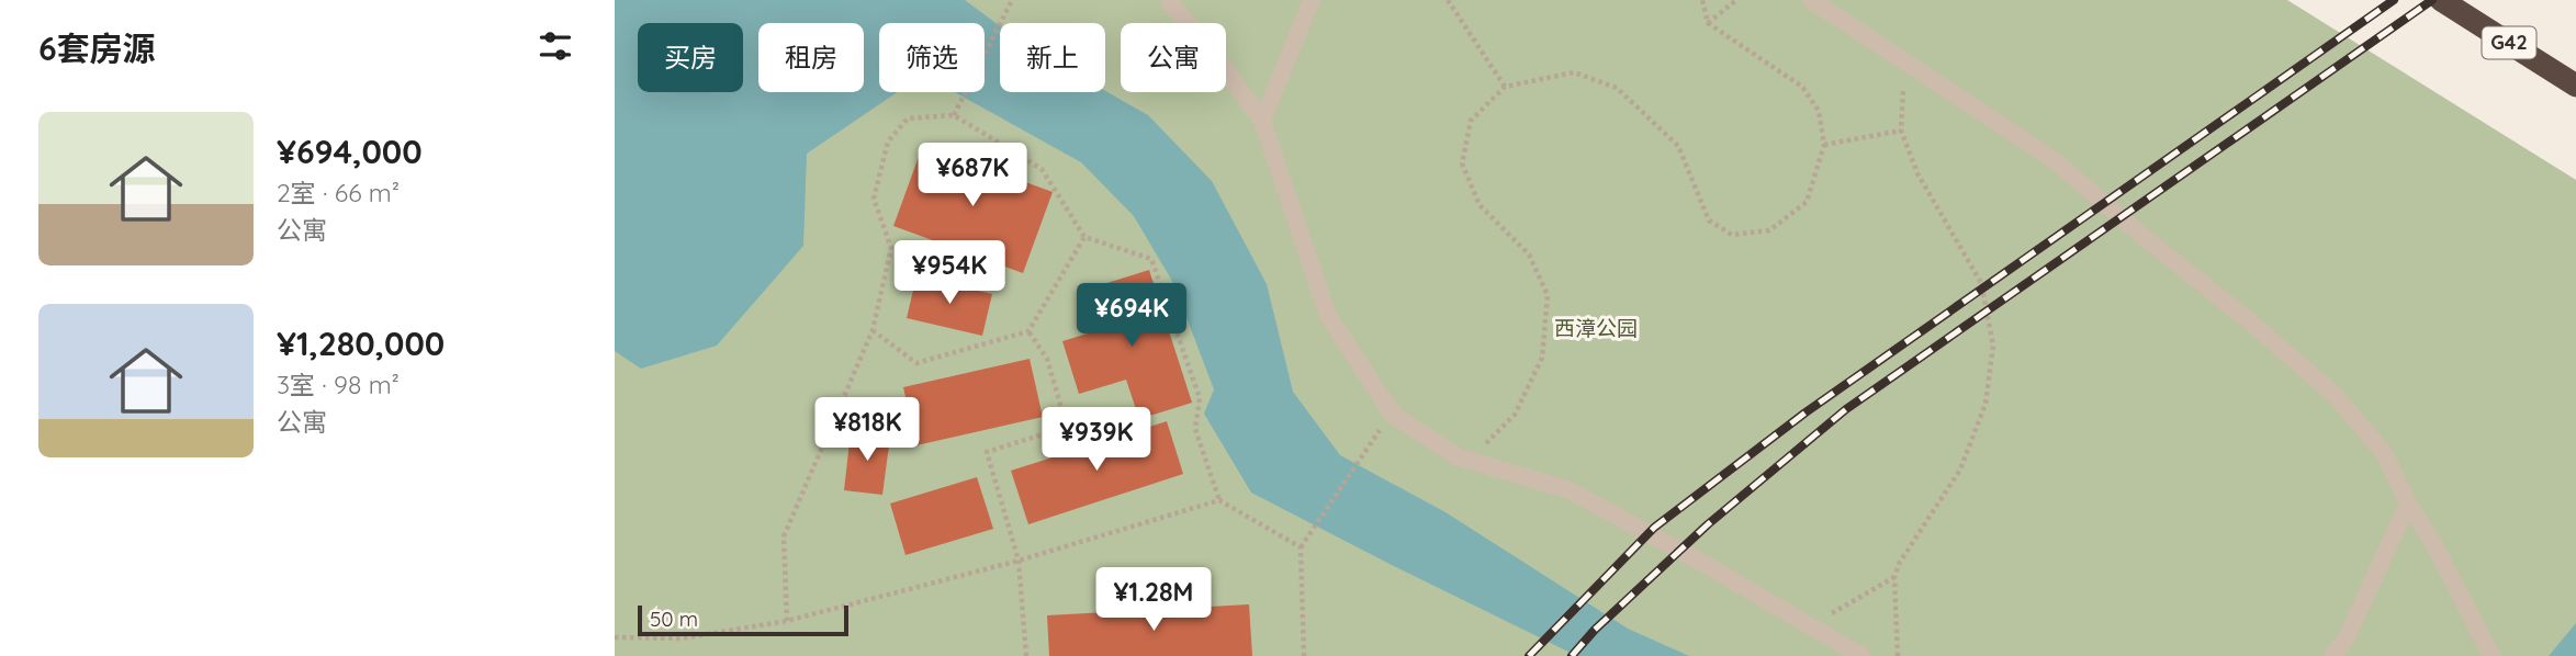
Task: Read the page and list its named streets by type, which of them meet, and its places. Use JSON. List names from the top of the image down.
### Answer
{
  "streets": {
    "highway": ["G42"]
  },
  "parks": ["西漳公园"],
  "scale_bar": "50 m",
  "page": {
    "heading": "6套房源",
    "chip": [
      "买房",
      "租房",
      "筛选",
      "新上",
      "公寓"
    ],
    "list": [
      {
        "name": "¥694,000",
        "note": "2室 · 66 m² · 公寓"
      },
      {
        "name": "¥1,280,000",
        "note": "3室 · 98 m² · 公寓"
      }
    ],
    "price": [
      "¥687K",
      "¥954K",
      "¥694K",
      "¥818K",
      "¥939K",
      "¥1.28M"
    ],
    "scale": "50 m"
  }
}
